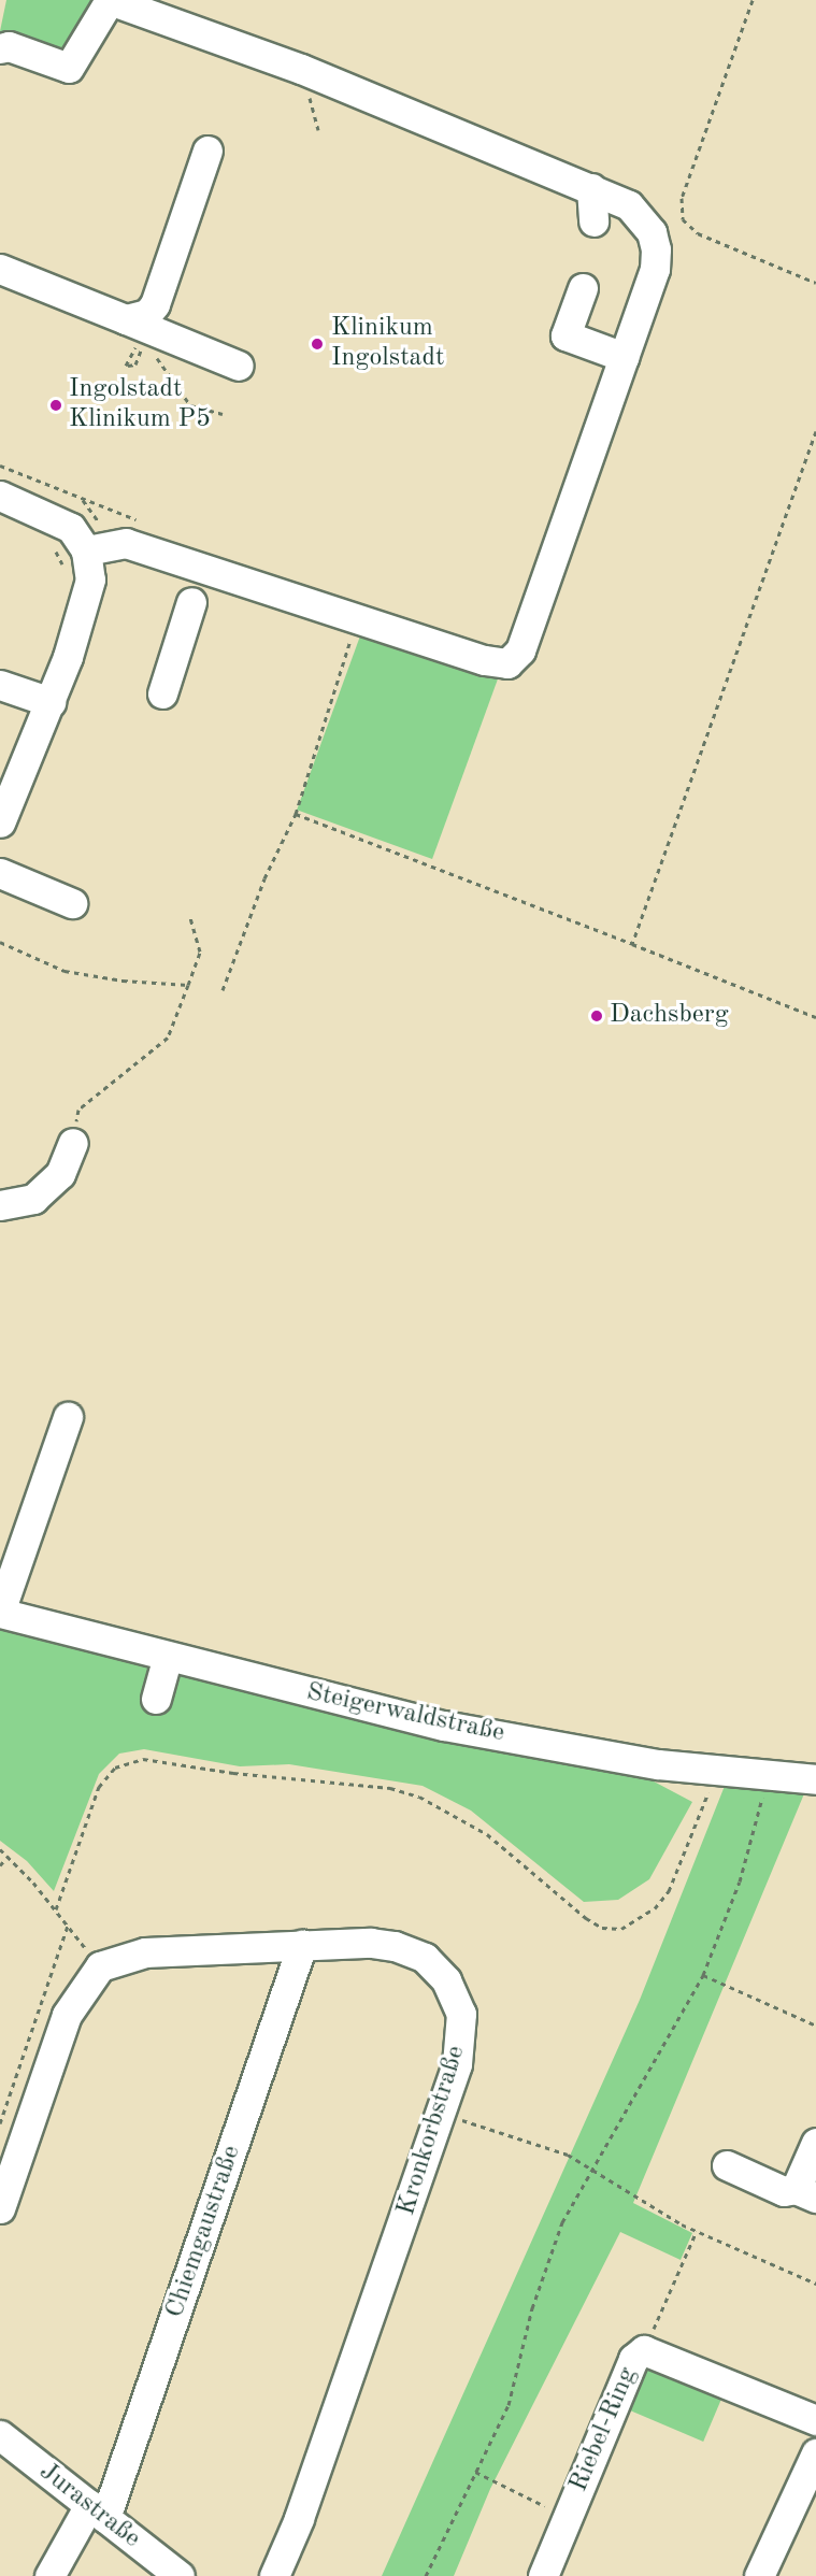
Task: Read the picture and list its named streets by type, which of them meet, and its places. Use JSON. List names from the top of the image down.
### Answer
{
  "streets": {
    "street": [
      "Steigerwaldstraße",
      "Kronkorbstraße",
      "Chiemgaustraße",
      "Riebel-Ring",
      "Jurastraße"
    ]
  },
  "crossings": [
    ["Kronkorbstraße", "Chiemgaustraße"],
    ["Chiemgaustraße", "Jurastraße"]
  ],
  "places": ["Klinikum Ingolstadt", "Ingolstadt Klinikum P5", "Dachsberg"]
}
